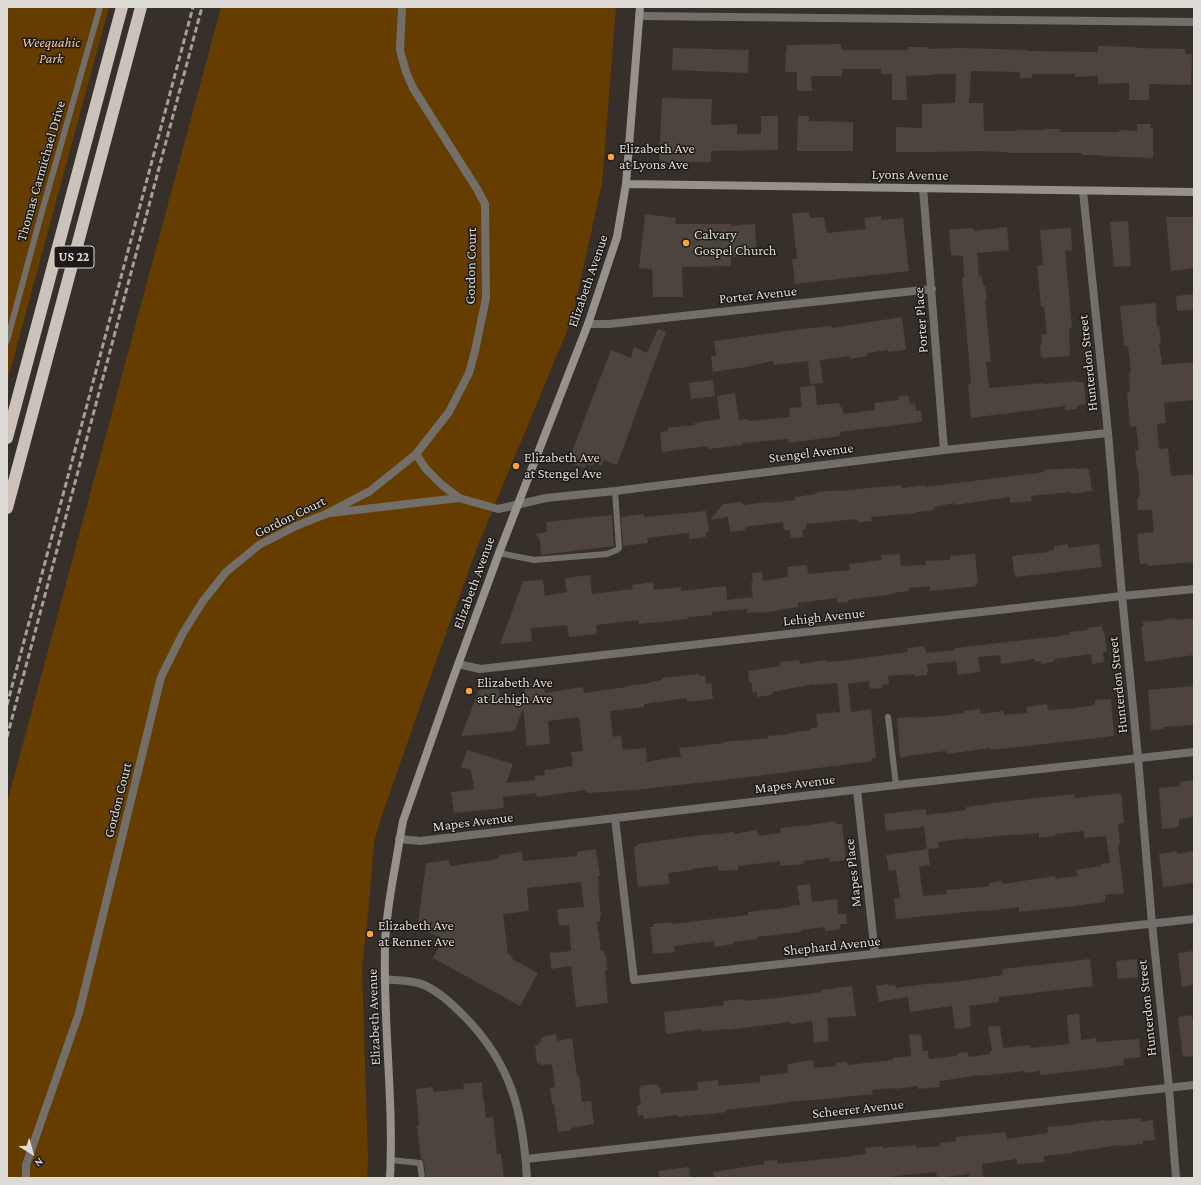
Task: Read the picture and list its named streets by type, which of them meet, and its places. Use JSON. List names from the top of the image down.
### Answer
{
  "streets": {
    "highway": ["US 22"],
    "main road": ["Lyons Avenue", "Elizabeth Avenue"],
    "street": [
      "Gordon Court",
      "Porter Avenue",
      "Porter Place",
      "Hunterdon Street",
      "Stengel Avenue",
      "Lehigh Avenue",
      "Mapes Avenue",
      "Mapes Place",
      "Shephard Avenue",
      "Scheerer Avenue"
    ],
    "lane": ["Thomas Carmichael Drive"]
  },
  "crossings": [
    ["Lyons Avenue", "Elizabeth Avenue"],
    ["Lyons Avenue", "Porter Place"],
    ["Lyons Avenue", "Hunterdon Street"],
    ["Elizabeth Avenue", "Porter Avenue"],
    ["Elizabeth Avenue", "Stengel Avenue"],
    ["Elizabeth Avenue", "Lehigh Avenue"],
    ["Elizabeth Avenue", "Mapes Avenue"],
    ["Porter Avenue", "Porter Place"],
    ["Porter Place", "Stengel Avenue"],
    ["Hunterdon Street", "Stengel Avenue"],
    ["Hunterdon Street", "Lehigh Avenue"],
    ["Hunterdon Street", "Mapes Avenue"],
    ["Hunterdon Street", "Shephard Avenue"],
    ["Hunterdon Street", "Scheerer Avenue"],
    ["Mapes Avenue", "Mapes Place"],
    ["Mapes Avenue", "Shephard Avenue"],
    ["Mapes Place", "Shephard Avenue"]
  ],
  "parks": ["Weequahic Park"],
  "places": [
    "Elizabeth Ave at Lyons Ave",
    "Calvary Gospel Church",
    "Elizabeth Ave at Stengel Ave",
    "Elizabeth Ave at Lehigh Ave",
    "Elizabeth Ave at Renner Ave"
  ],
  "north": "bottom right"
}
